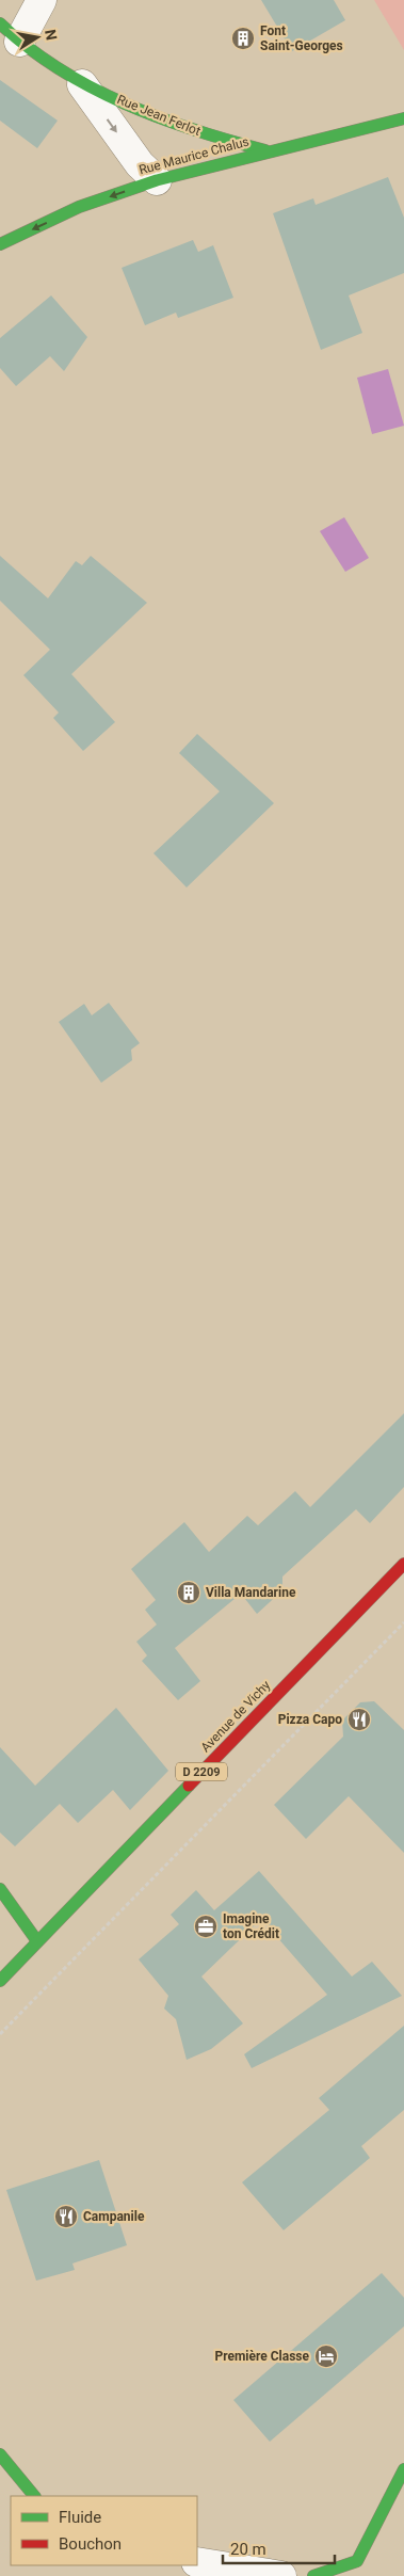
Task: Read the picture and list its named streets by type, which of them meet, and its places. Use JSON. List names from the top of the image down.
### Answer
{
  "streets": {
    "street": [
      "Rue Jean Ferlot",
      "Rue Maurice Chalus",
      "Avenue de Vichy",
      "D 2209"
    ]
  },
  "crossings": [
    ["Rue Jean Ferlot", "Rue Maurice Chalus"]
  ],
  "one_way": ["Rue Maurice Chalus"],
  "places": {
    "building": ["Font Saint-Georges", "Villa Mandarine"],
    "restaurant": ["Pizza Capo", "Campanile"],
    "office": ["Imagine ton Crédit"],
    "hotel": ["Première Classe"]
  },
  "legend": ["Fluide", "Bouchon"],
  "scale_bar": "20 m",
  "north": "right"
}
